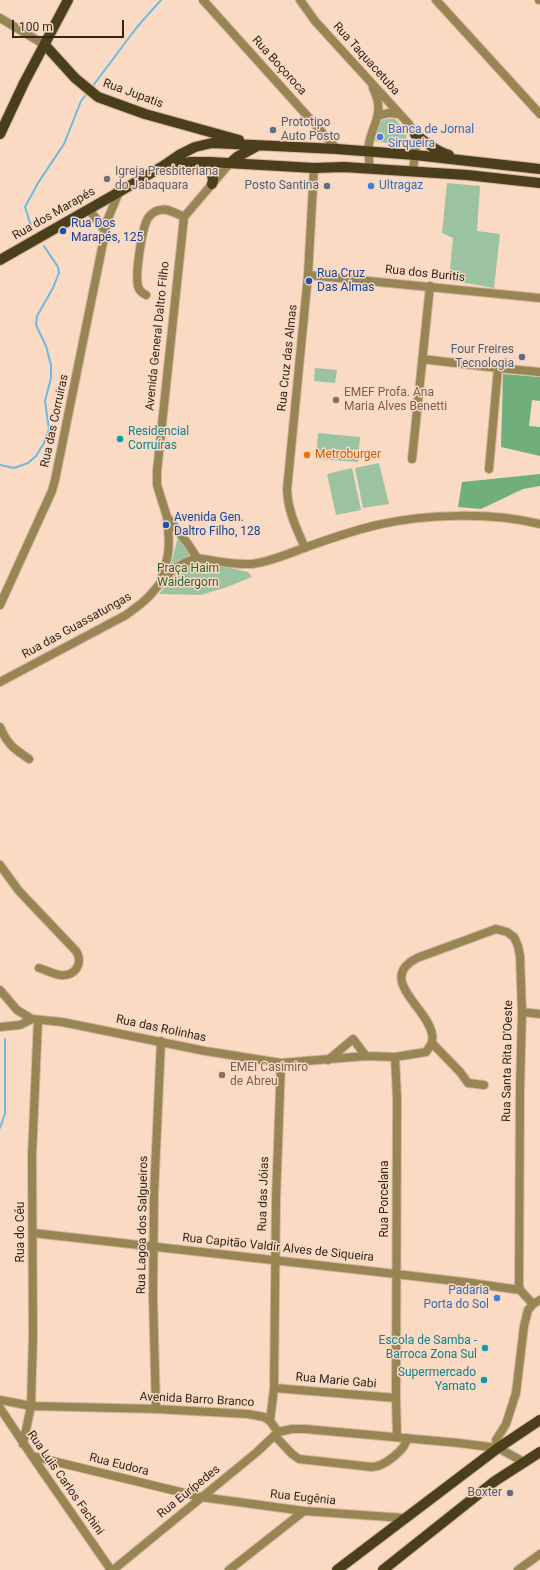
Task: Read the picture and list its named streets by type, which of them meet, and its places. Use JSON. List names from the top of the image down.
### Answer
{
  "streets": {
    "main road": ["Rua Jupatis", "Rua dos Marapés"],
    "street": [
      "Rua Taquacetuba",
      "Rua Boçoroca",
      "Rua dos Buritis",
      "Avenida General Daltro Filho",
      "Rua Cruz das Almas",
      "Rua das Corruiras",
      "Rua das Guassatungas",
      "Rua das Rolinhas",
      "Rua Santa Rita D'Oeste",
      "Rua das Jóias",
      "Rua Porcelana",
      "Rua Lagoa dos Salgueiros",
      "Rua do Céu",
      "Rua Capitão Valdir Alves de Siqueira",
      "Rua Marie Gabi",
      "Avenida Barro Branco",
      "Rua Eudora",
      "Rua Luis Carlos Fachini",
      "Rua Eurípedes",
      "Rua Eugênia"
    ]
  },
  "crossings": [
    ["Rua Jupatis", "Rua dos Marapés"],
    ["Rua dos Marapés", "Rua das Corruiras"],
    ["Rua dos Buritis", "Rua Cruz das Almas"],
    ["Rua das Rolinhas", "Rua Santa Rita D'Oeste"],
    ["Rua das Rolinhas", "Rua das Jóias"],
    ["Rua das Rolinhas", "Rua Porcelana"],
    ["Rua das Rolinhas", "Rua Lagoa dos Salgueiros"],
    ["Rua das Rolinhas", "Rua do Céu"],
    ["Rua Santa Rita D'Oeste", "Rua Capitão Valdir Alves de Siqueira"],
    ["Rua das Jóias", "Rua Capitão Valdir Alves de Siqueira"],
    ["Rua das Jóias", "Rua Marie Gabi"],
    ["Rua das Jóias", "Avenida Barro Branco"],
    ["Rua Porcelana", "Rua Capitão Valdir Alves de Siqueira"],
    ["Rua Porcelana", "Rua Marie Gabi"],
    ["Rua Lagoa dos Salgueiros", "Rua Capitão Valdir Alves de Siqueira"],
    ["Rua Lagoa dos Salgueiros", "Avenida Barro Branco"],
    ["Rua do Céu", "Rua Capitão Valdir Alves de Siqueira"],
    ["Rua do Céu", "Avenida Barro Branco"],
    ["Rua do Céu", "Rua Luis Carlos Fachini"],
    ["Rua Eudora", "Rua Luis Carlos Fachini"],
    ["Rua Eudora", "Rua Eurípedes"],
    ["Rua Eudora", "Rua Eugênia"],
    ["Rua Luis Carlos Fachini", "Rua Eurípedes"],
    ["Rua Eurípedes", "Rua Eugênia"]
  ],
  "parks": ["Praça Haim Waidergorn"],
  "places": [
    "Prototipo Auto Posto",
    "Banca de Jornal Sirqueira",
    "Igreja Presbiteriana do Jabaquara",
    "Posto Santina",
    "Ultragaz",
    "Rua Dos Marapés, 125",
    "Rua Cruz Das Almas",
    "Four Freires Tecnologia",
    "EMEF Profa. Ana Maria Alves Benetti",
    "Residencial Corruíras",
    "Metroburger",
    "Avenida Gen. Daltro Filho, 128",
    "EMEI Casimiro de Abreu",
    "Padaria Porta do Sol",
    "Escola de Samba - Barroca Zona Sul",
    "Supermercado Yamato",
    "Boxter"
  ],
  "scale_bar": "100 m"
}
